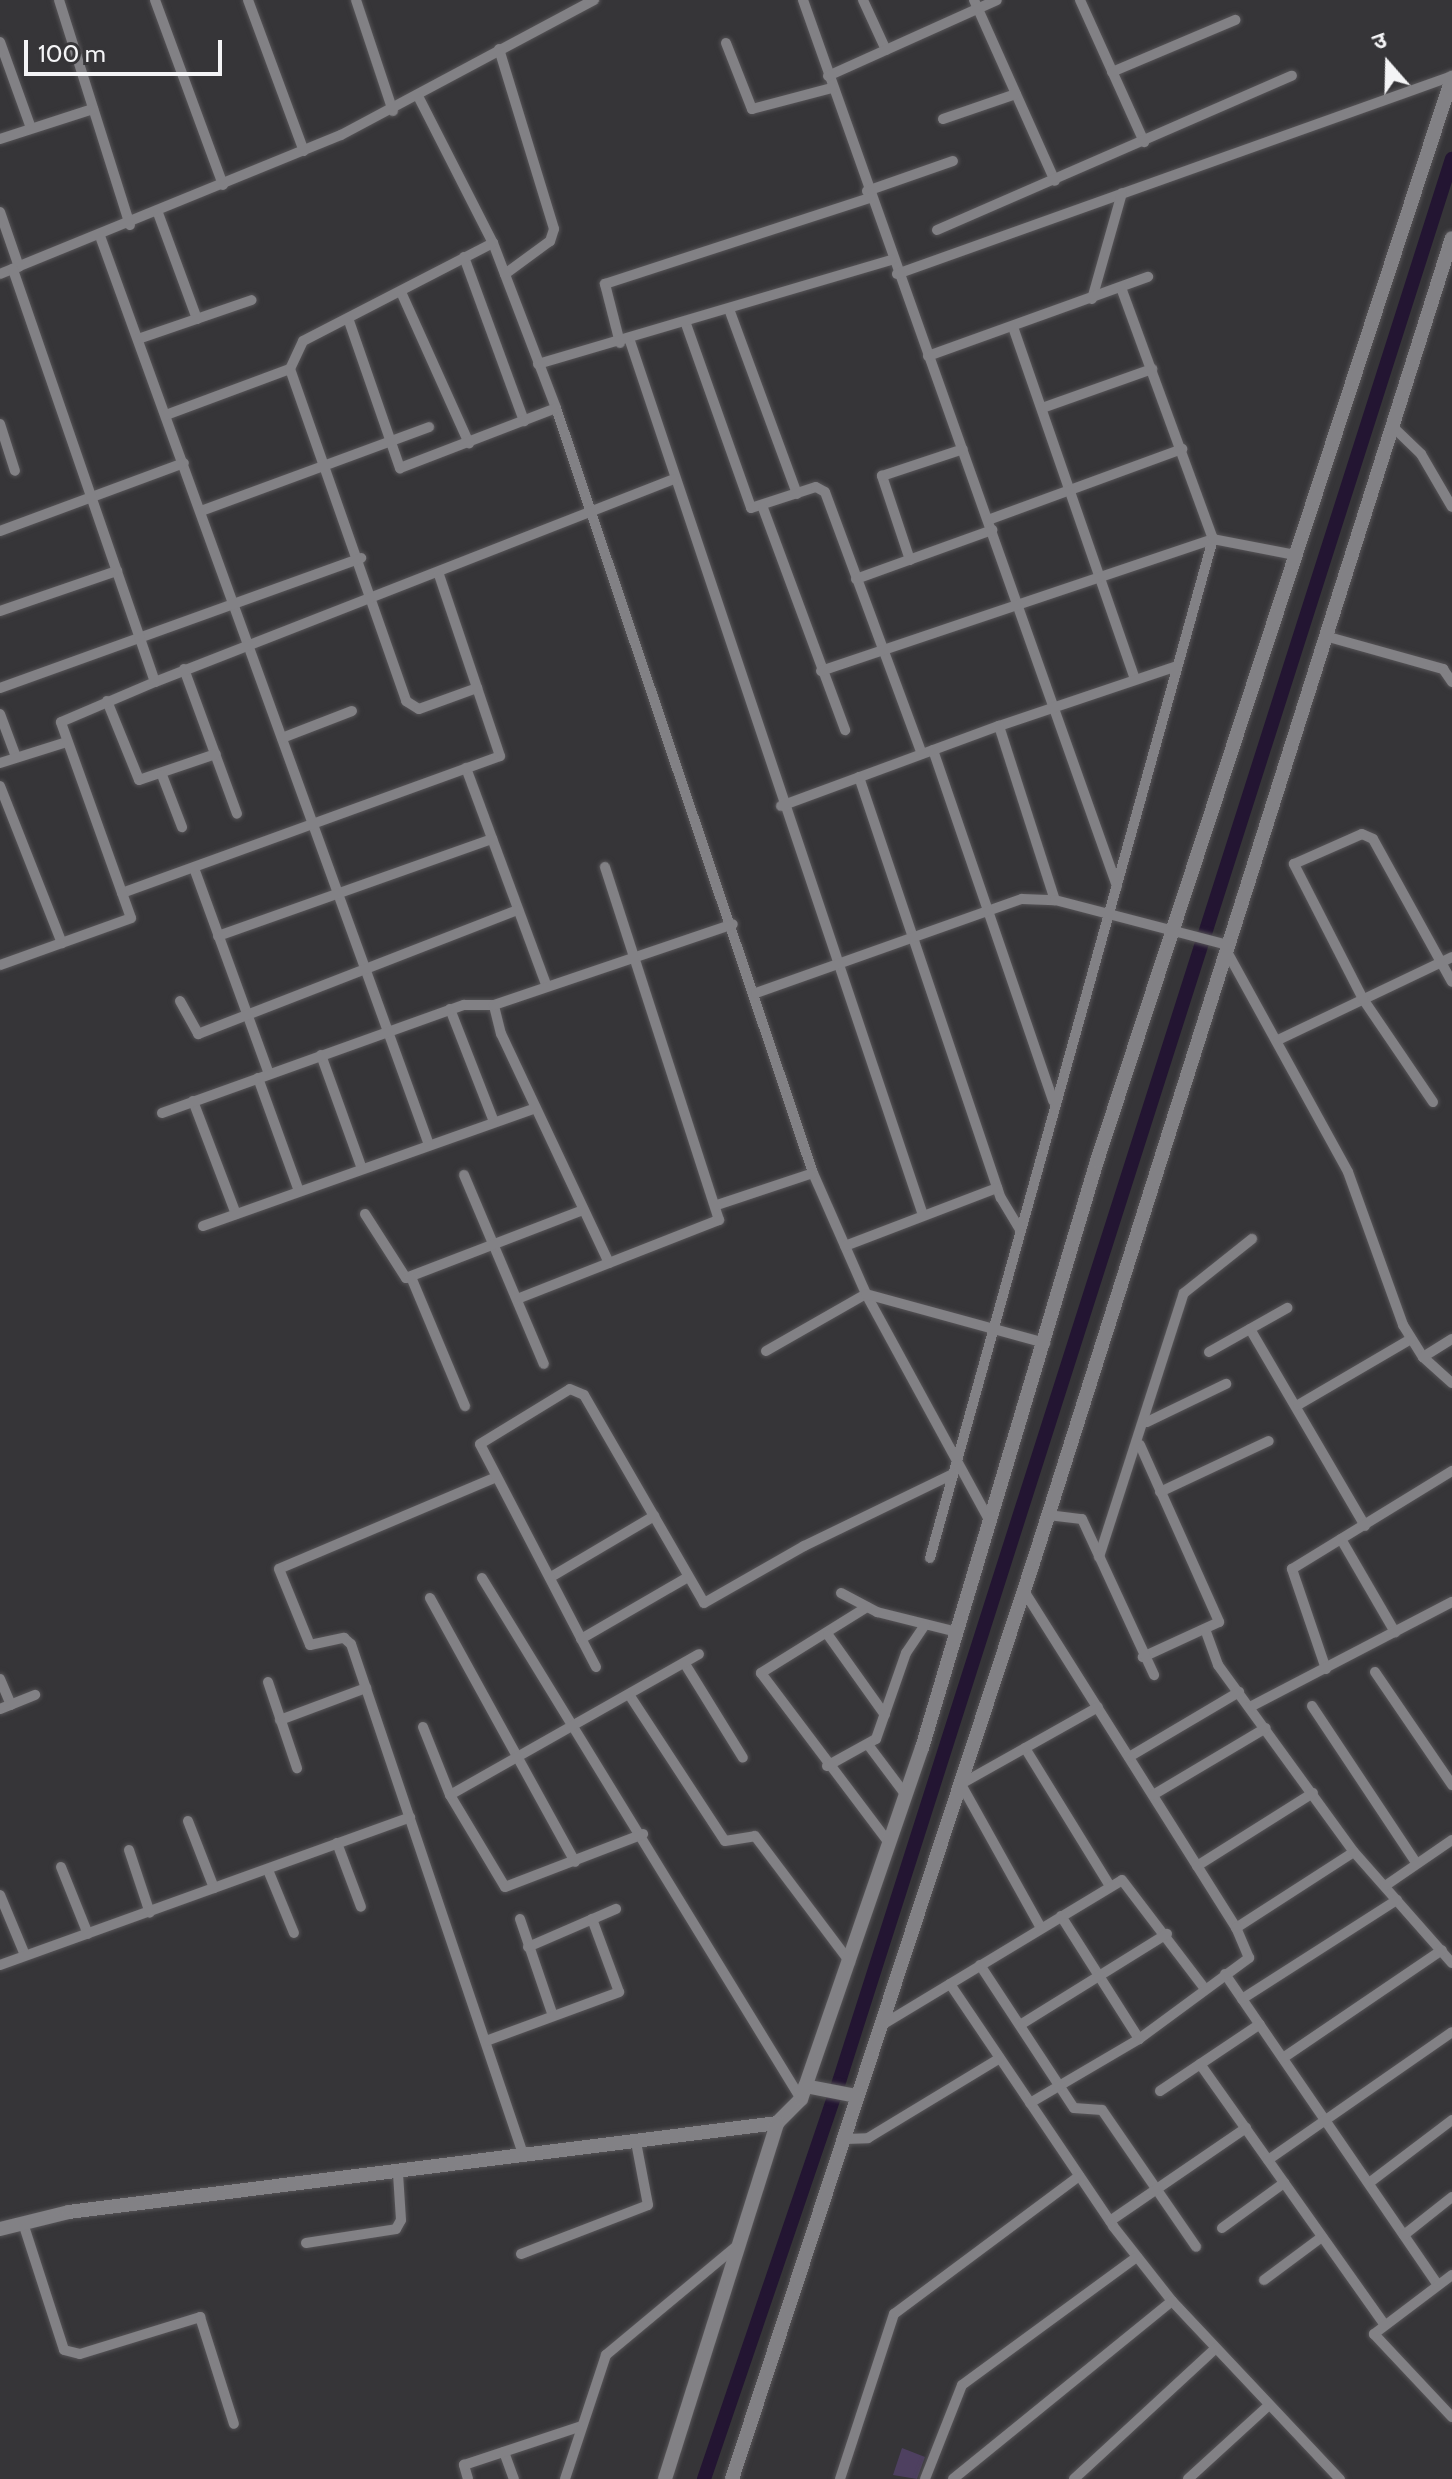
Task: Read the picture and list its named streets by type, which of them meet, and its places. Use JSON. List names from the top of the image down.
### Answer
{
  "scale_bar": "100 m",
  "north": "top"
}
